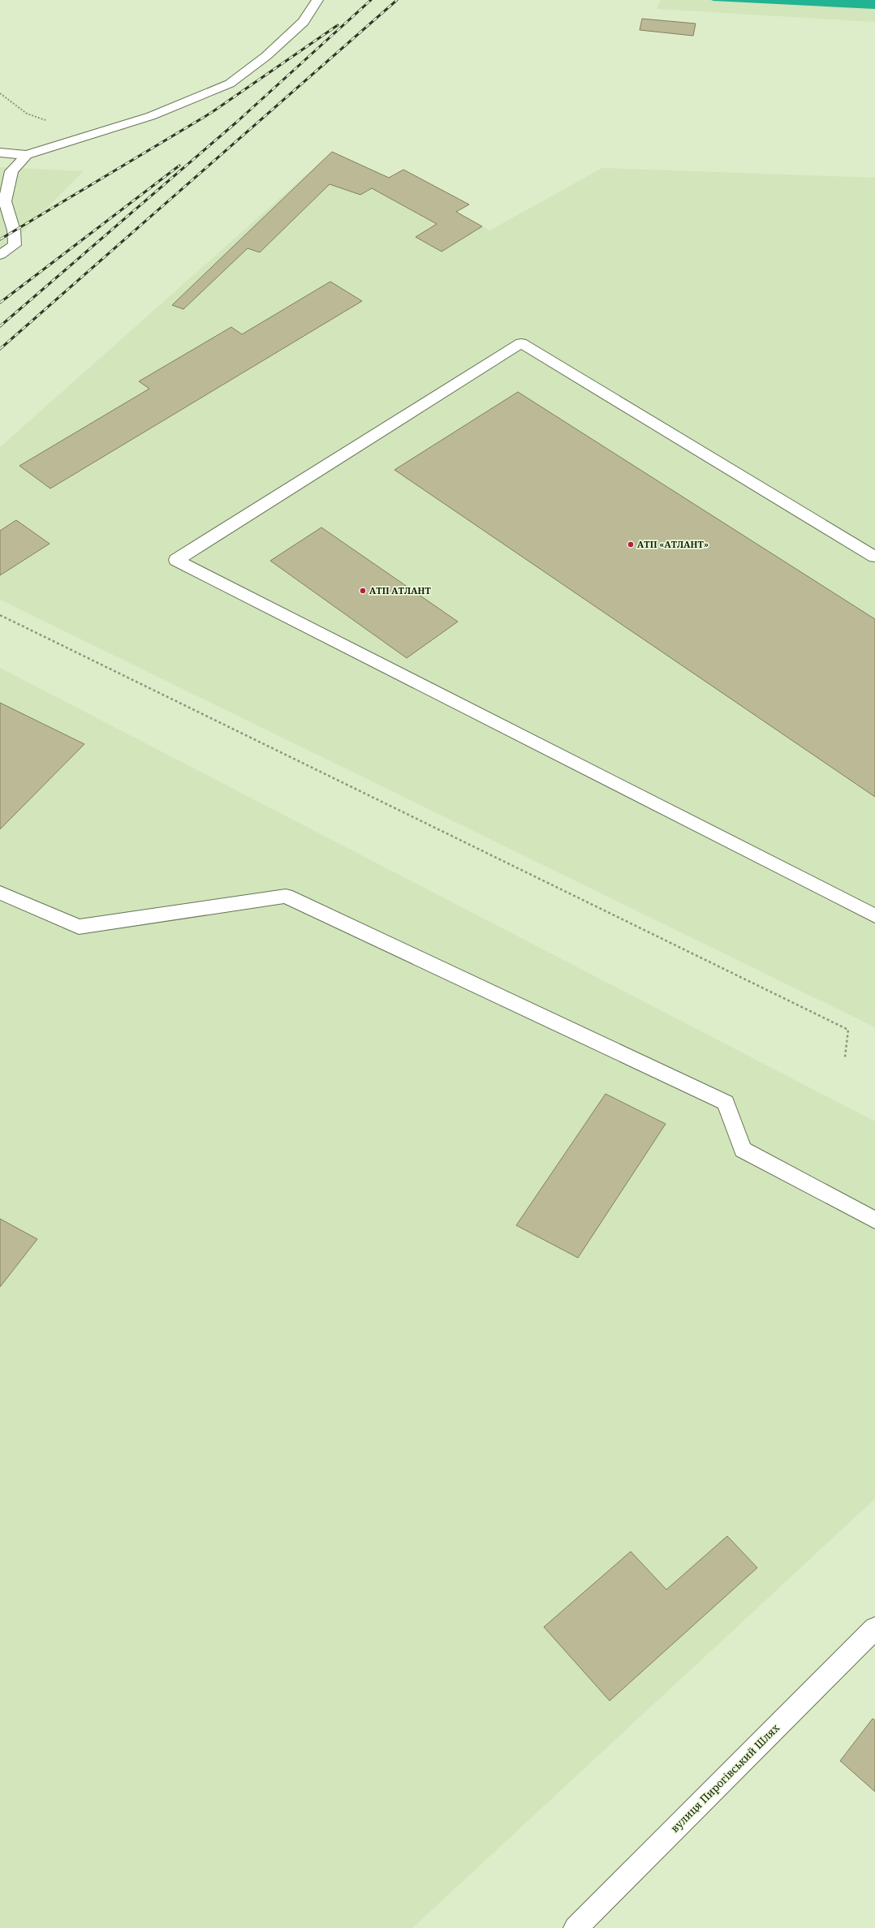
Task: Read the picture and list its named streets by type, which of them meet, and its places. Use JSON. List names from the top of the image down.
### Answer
{
  "streets": {
    "street": ["вулиця Пирогівський Шлях"]
  },
  "places": ["АТП «АТЛАНТ»", "АТП АТЛАНТ"]
}
